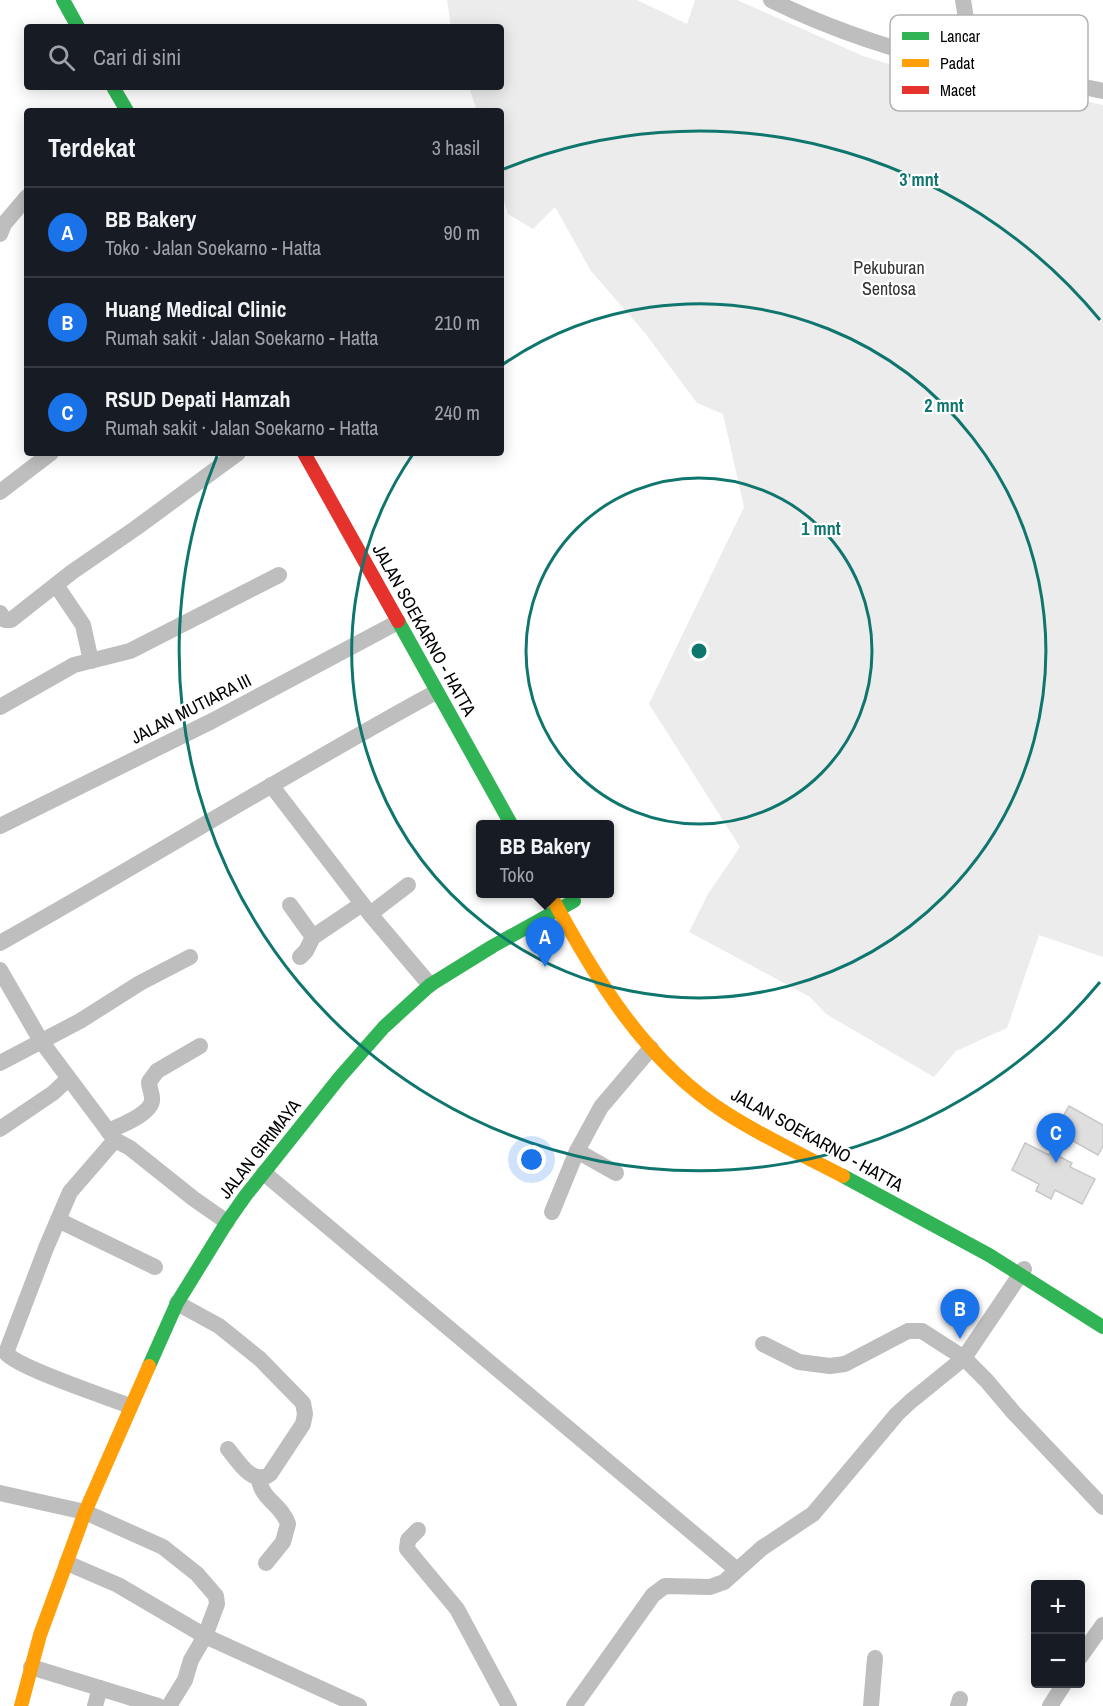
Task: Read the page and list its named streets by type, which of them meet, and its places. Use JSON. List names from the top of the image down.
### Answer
{
  "streets": {
    "main road": ["JALAN SOEKARNO - HATTA", "JALAN GIRIMAYA"],
    "street": ["JALAN MUTIARA III"]
  },
  "crossings": [
    ["JALAN SOEKARNO - HATTA", "JALAN MUTIARA III"],
    ["JALAN SOEKARNO - HATTA", "JALAN GIRIMAYA"]
  ],
  "parks": ["Pekuburan Sentosa"],
  "legend": ["Lancar", "Padat", "Macet"],
  "page": {
    "search": "Cari di sini",
    "heading": ["Terdekat", "3 hasil"],
    "list": [
      {
        "mark": "A",
        "name": "BB Bakery",
        "note": "Toko · Jalan Soekarno - Hatta",
        "value": "90 m"
      },
      {
        "mark": "B",
        "name": "Huang Medical Clinic",
        "note": "Rumah sakit · Jalan Soekarno - Hatta",
        "value": "210 m"
      },
      {
        "mark": "C",
        "name": "RSUD Depati Hamzah",
        "note": "Rumah sakit · Jalan Soekarno - Hatta",
        "value": "240 m"
      }
    ],
    "popup": ["BB Bakery", "Toko"],
    "pins": ["A", "C", "B"],
    "map_buttons": ["+", "−"]
  },
  "rings": ["3 mnt", "2 mnt", "1 mnt"]
}
